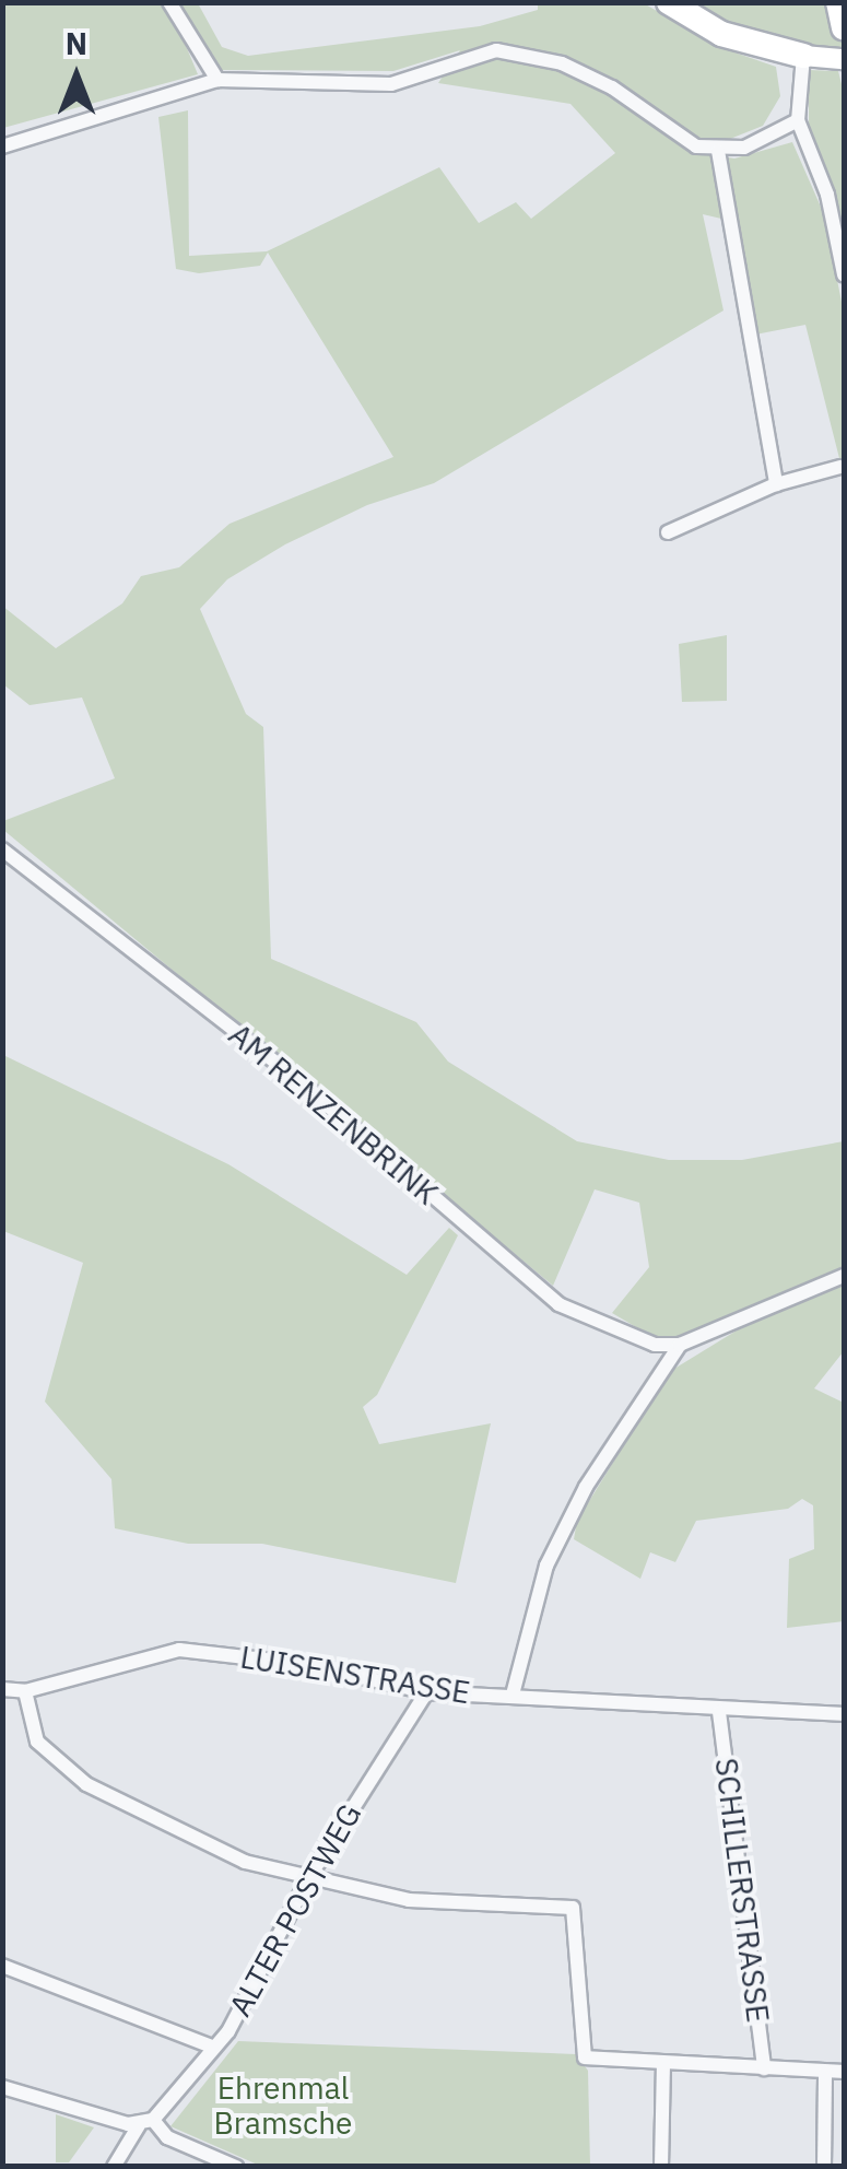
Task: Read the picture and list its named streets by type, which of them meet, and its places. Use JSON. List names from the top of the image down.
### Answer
{
  "streets": {
    "street": [
      "AM RENZENBRINK",
      "LUISENSTRASSE",
      "SCHILLERSTRASSE",
      "ALTER POSTWEG"
    ]
  },
  "crossings": [
    ["LUISENSTRASSE", "SCHILLERSTRASSE"],
    ["LUISENSTRASSE", "ALTER POSTWEG"]
  ],
  "parks": ["Ehrenmal Bramsche"],
  "north": "top"
}
